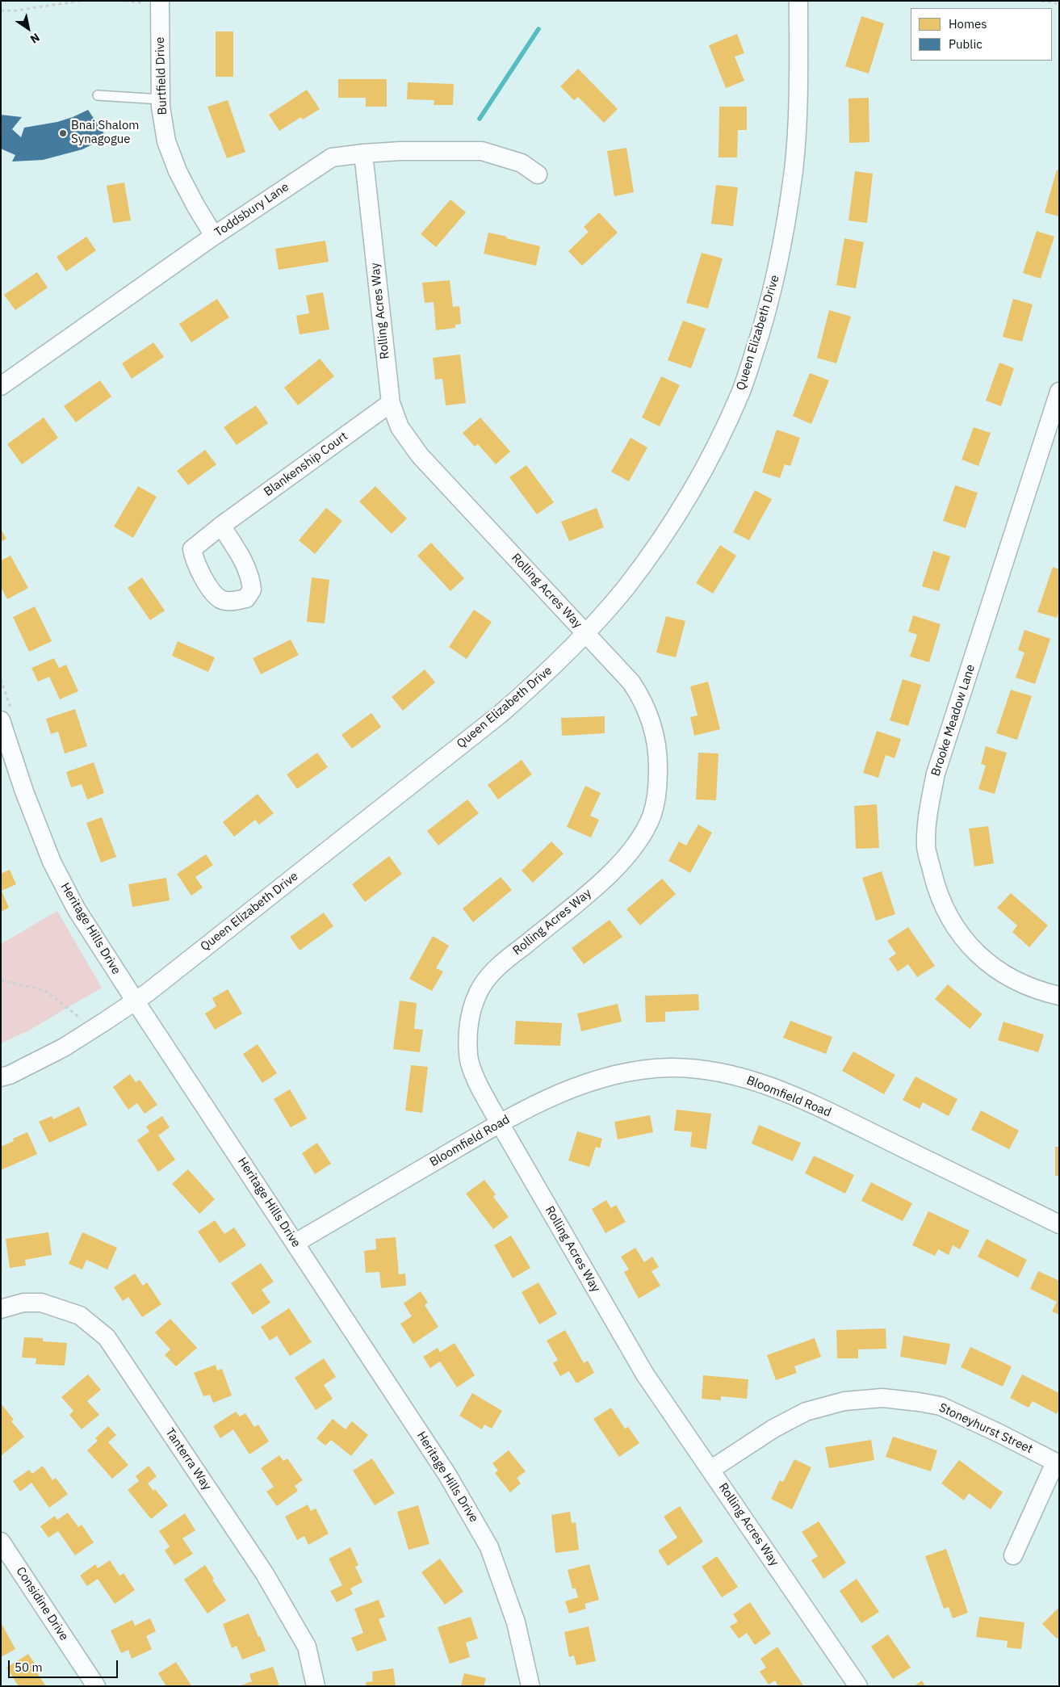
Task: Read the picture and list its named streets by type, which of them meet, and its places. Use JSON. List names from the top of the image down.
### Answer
{
  "streets": {
    "street": [
      "Burtfield Drive",
      "Toddsbury Lane",
      "Rolling Acres Way",
      "Queen Elizabeth Drive",
      "Blankenship Court",
      "Brooke Meadow Lane",
      "Heritage Hills Drive",
      "Bloomfield Road",
      "Stoneyhurst Street",
      "Tanterra Way",
      "Considine Drive"
    ]
  },
  "crossings": [
    ["Burtfield Drive", "Toddsbury Lane"],
    ["Toddsbury Lane", "Rolling Acres Way"],
    ["Rolling Acres Way", "Queen Elizabeth Drive"],
    ["Rolling Acres Way", "Blankenship Court"],
    ["Rolling Acres Way", "Bloomfield Road"],
    ["Rolling Acres Way", "Stoneyhurst Street"],
    ["Queen Elizabeth Drive", "Heritage Hills Drive"],
    ["Heritage Hills Drive", "Bloomfield Road"]
  ],
  "places": ["Bnai Shalom Synagogue"],
  "legend": ["Homes", "Public"],
  "scale_bar": "50 m",
  "north": "bottom right"
}
